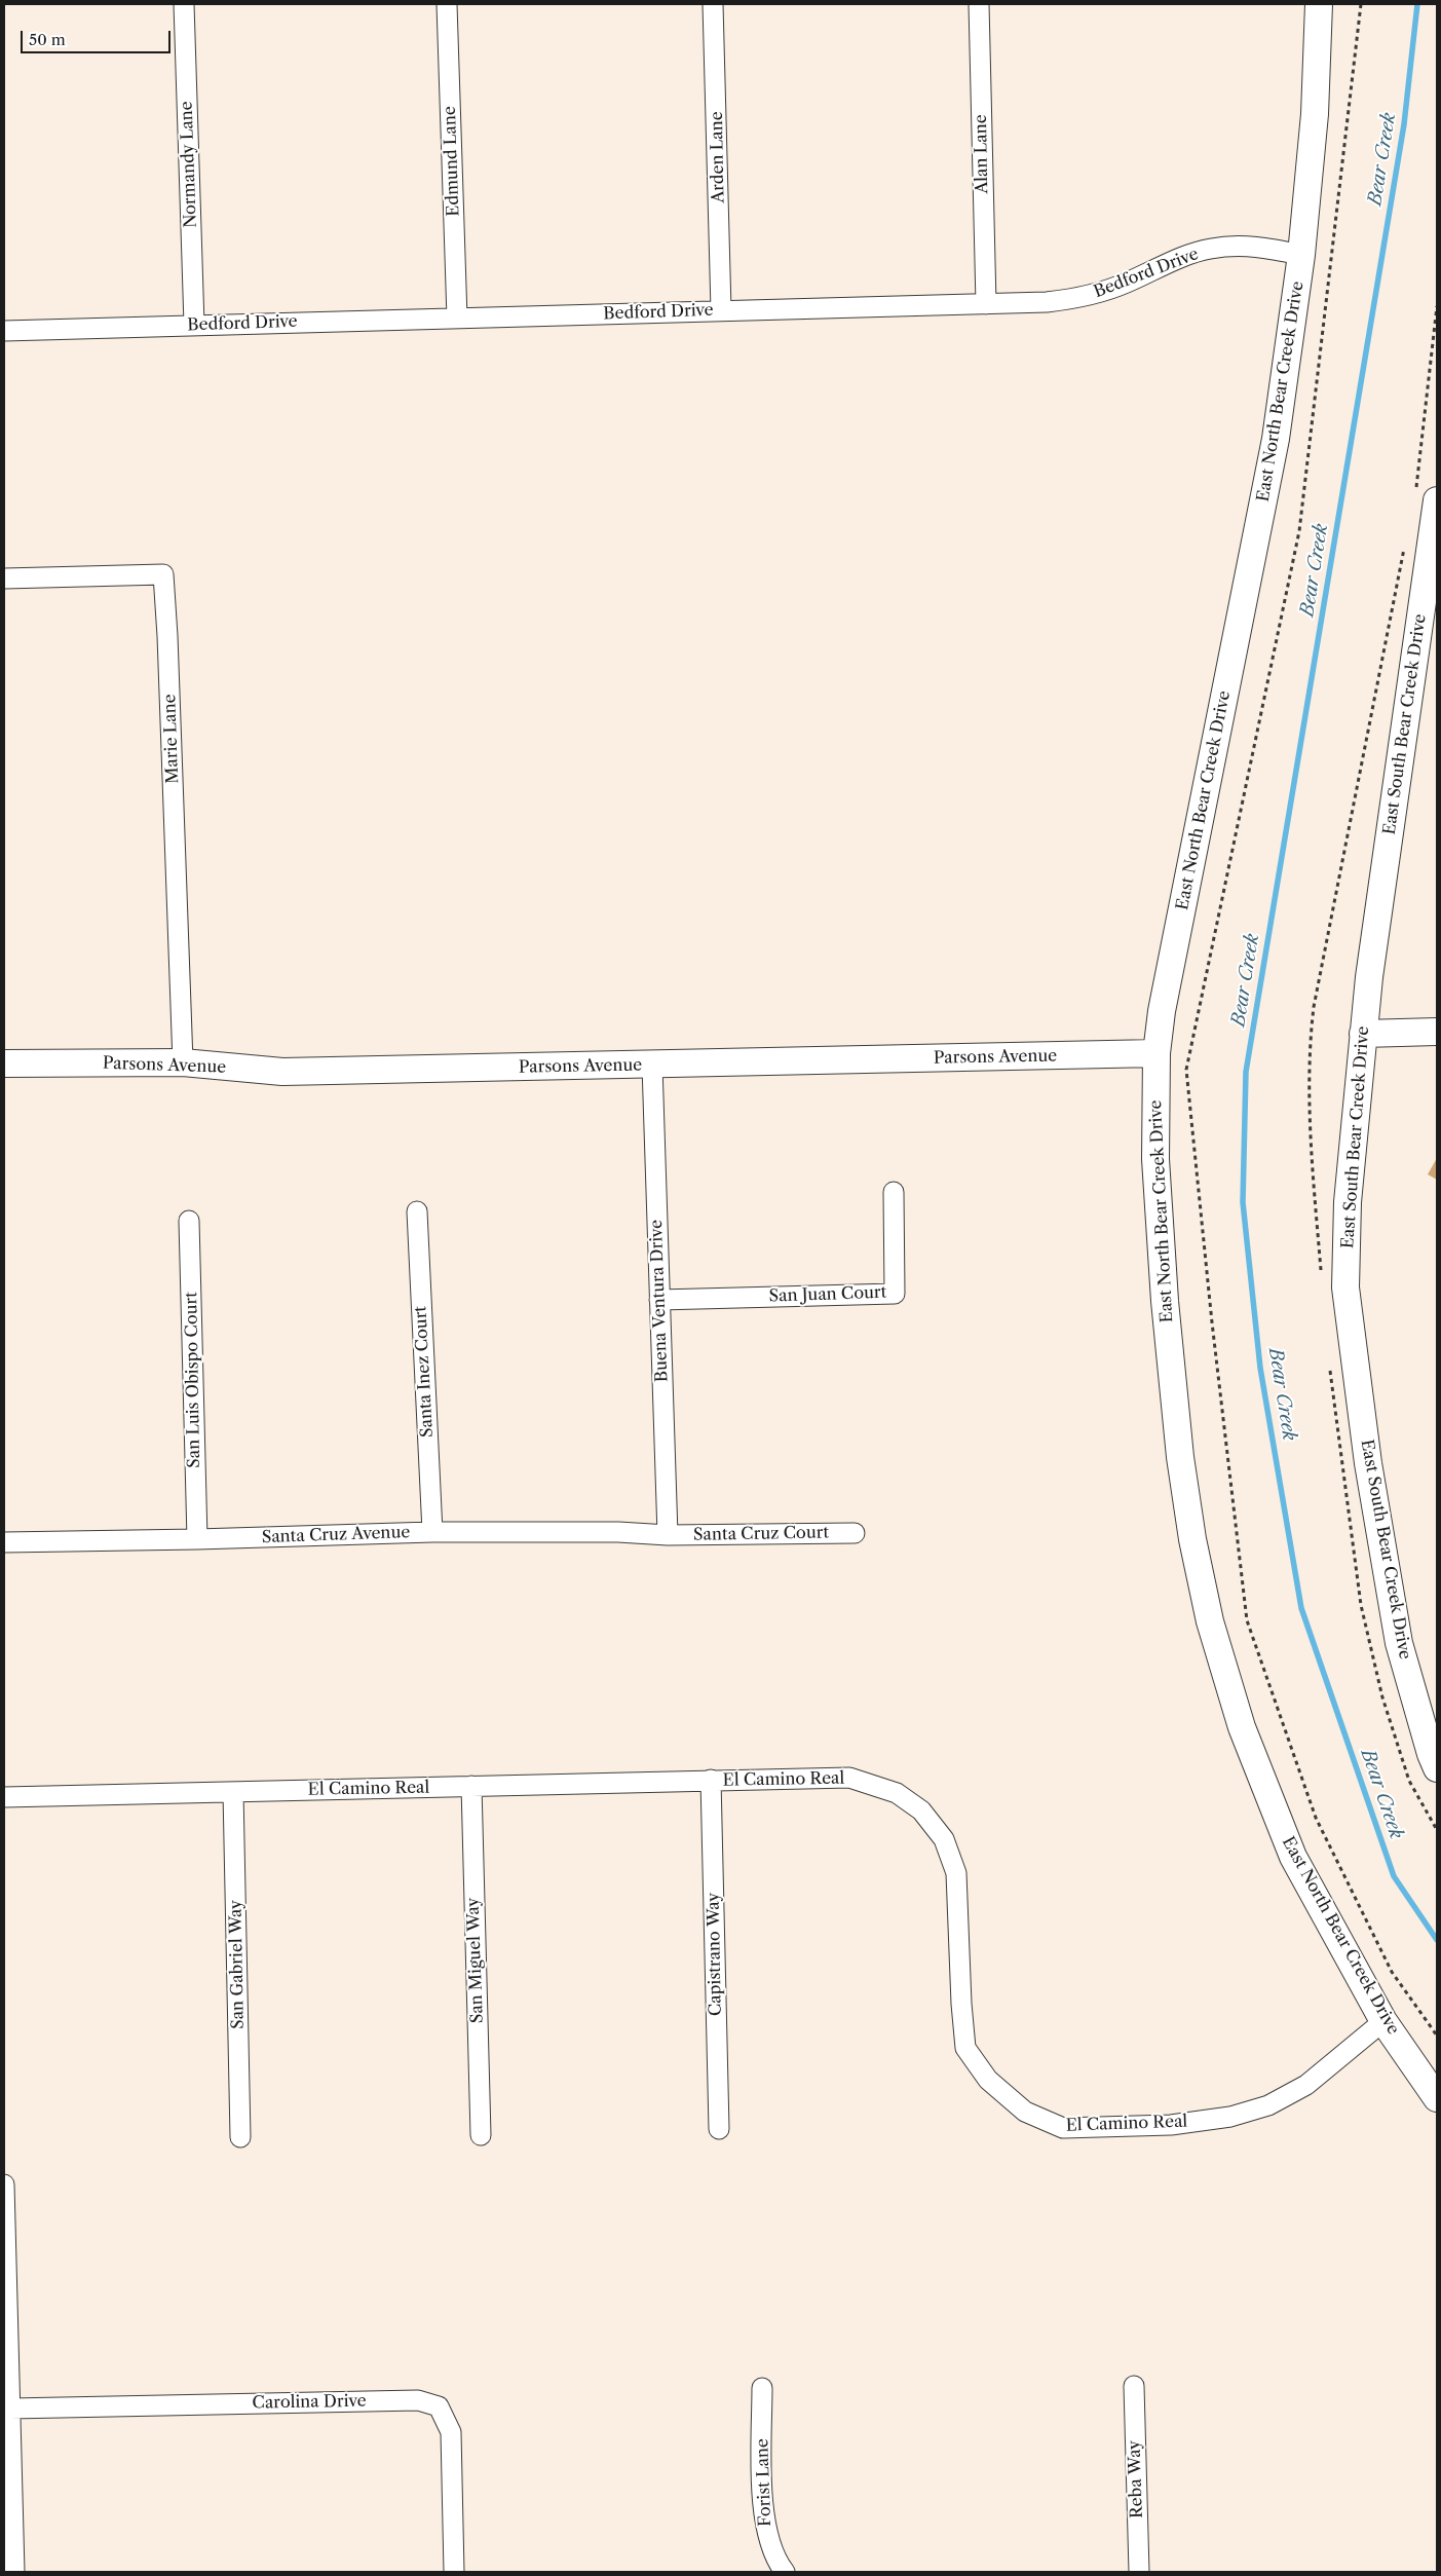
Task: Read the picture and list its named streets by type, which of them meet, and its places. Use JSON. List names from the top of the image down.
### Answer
{
  "streets": {
    "street": [
      "Alan Lane",
      "Arden Lane",
      "Edmund Lane",
      "Normandy Lane",
      "Bedford Drive",
      "East North Bear Creek Drive",
      "East South Bear Creek Drive",
      "Marie Lane",
      "Parsons Avenue",
      "San Juan Court",
      "Buena Ventura Drive",
      "Santa Inez Court",
      "San Luis Obispo Court",
      "Santa Cruz Court",
      "Santa Cruz Avenue",
      "El Camino Real",
      "Capistrano Way",
      "San Miguel Way",
      "San Gabriel Way",
      "Carolina Drive",
      "Reba Way",
      "Forist Lane"
    ]
  },
  "crossings": [
    ["Alan Lane", "Bedford Drive"],
    ["Arden Lane", "Bedford Drive"],
    ["Edmund Lane", "Bedford Drive"],
    ["Normandy Lane", "Bedford Drive"],
    ["Bedford Drive", "East North Bear Creek Drive"],
    ["East North Bear Creek Drive", "Parsons Avenue"],
    ["East North Bear Creek Drive", "El Camino Real"],
    ["Marie Lane", "Parsons Avenue"],
    ["Parsons Avenue", "Buena Ventura Drive"],
    ["San Juan Court", "Buena Ventura Drive"],
    ["Buena Ventura Drive", "Santa Cruz Court"],
    ["Buena Ventura Drive", "Santa Cruz Avenue"],
    ["Santa Inez Court", "Santa Cruz Avenue"],
    ["San Luis Obispo Court", "Santa Cruz Avenue"],
    ["Santa Cruz Court", "Santa Cruz Avenue"],
    ["El Camino Real", "Capistrano Way"],
    ["El Camino Real", "San Miguel Way"],
    ["El Camino Real", "San Gabriel Way"]
  ],
  "water": ["Bear Creek"],
  "scale_bar": "50 m"
}
